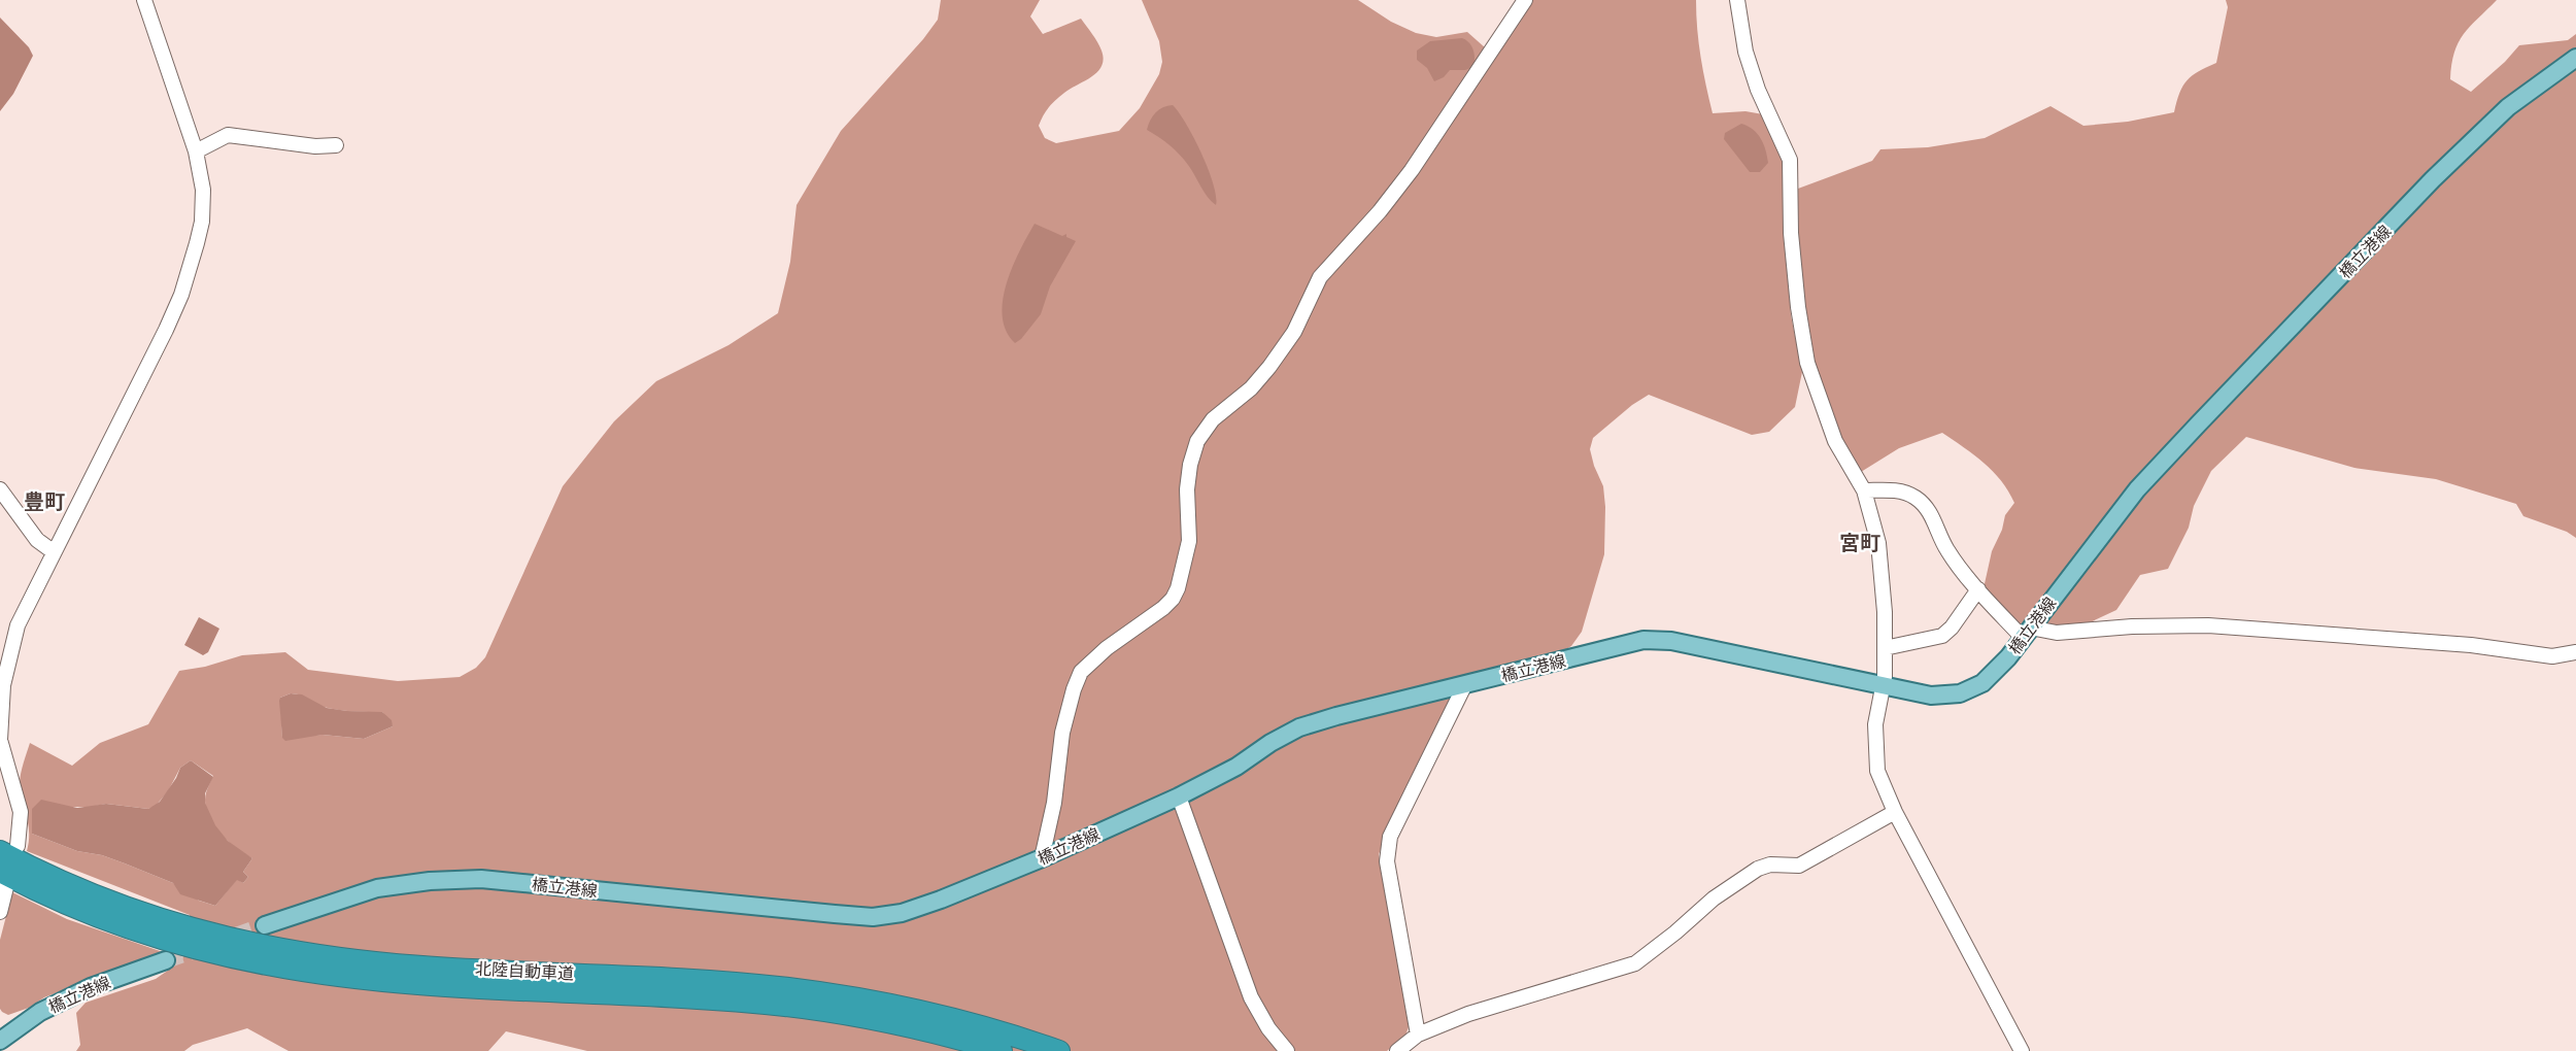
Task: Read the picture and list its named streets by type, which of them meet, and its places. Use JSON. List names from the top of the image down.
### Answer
{
  "streets": {
    "highway": ["北陸自動車道"],
    "main road": ["橋立港線"]
  },
  "districts": ["豊町", "宮町"]
}
